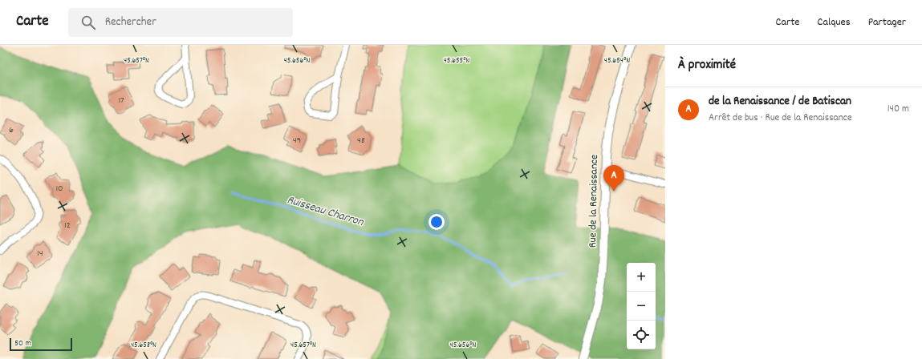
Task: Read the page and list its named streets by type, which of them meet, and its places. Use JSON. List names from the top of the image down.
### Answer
{
  "streets": {
    "street": ["Rue de la Renaissance"]
  },
  "water": ["Ruisseau Charron"],
  "house_numbers": [
    "17",
    "6",
    "49",
    "48",
    "10",
    "12",
    "14"
  ],
  "scale_bar": "50 m",
  "page": {
    "header": "Carte",
    "search": "Rechercher",
    "nav": ["Carte", "Calques", "Partager"],
    "heading": "À proximité",
    "list": [
      {
        "mark": "A",
        "name": "de la Renaissance / de Batiscan",
        "note": "Arrêt de bus · Rue de la Renaissance",
        "value": "140 m"
      }
    ],
    "pins": "A",
    "map_buttons": ["+", "−"],
    "scale": "50 m"
  },
  "coordinates": [
    "45.657°N",
    "45.656°N",
    "45.655°N",
    "45.654°N",
    "45.658°N"
  ]
}
